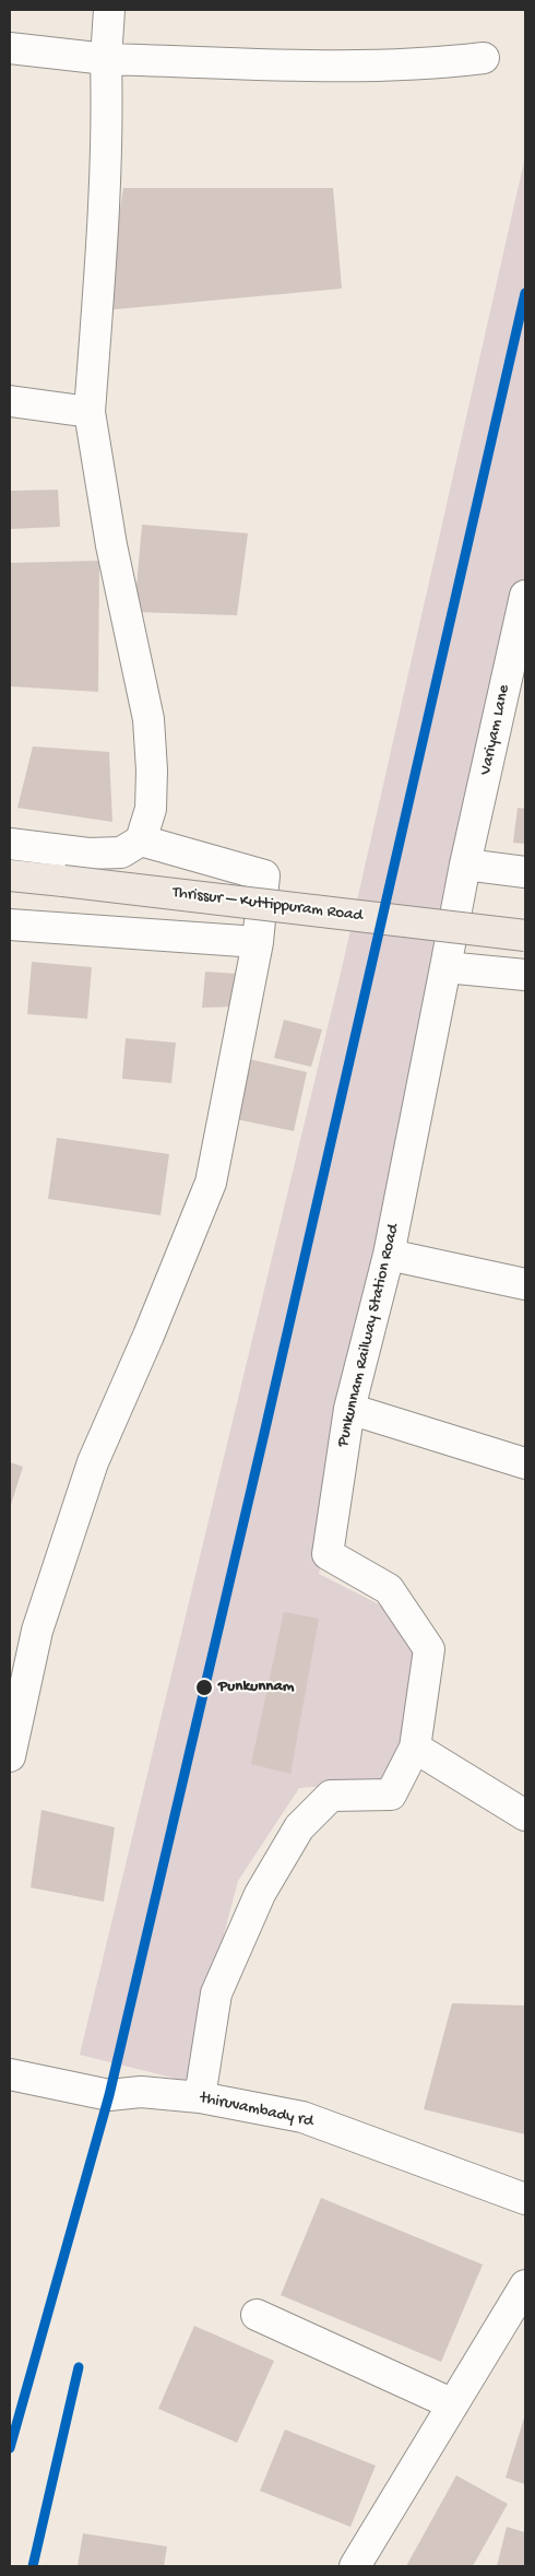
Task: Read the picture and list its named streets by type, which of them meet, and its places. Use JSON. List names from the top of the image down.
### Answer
{
  "streets": {
    "main road": ["Thrissur – Kuttippuram Road"],
    "street": ["Variyam Lane", "Punkunnam Railway Station Road", "thiruvambady rd"]
  },
  "crossings": [
    ["Variyam Lane", "Punkunnam Railway Station Road"],
    ["Punkunnam Railway Station Road", "thiruvambady rd"]
  ],
  "places": ["Punkunnam"]
}
